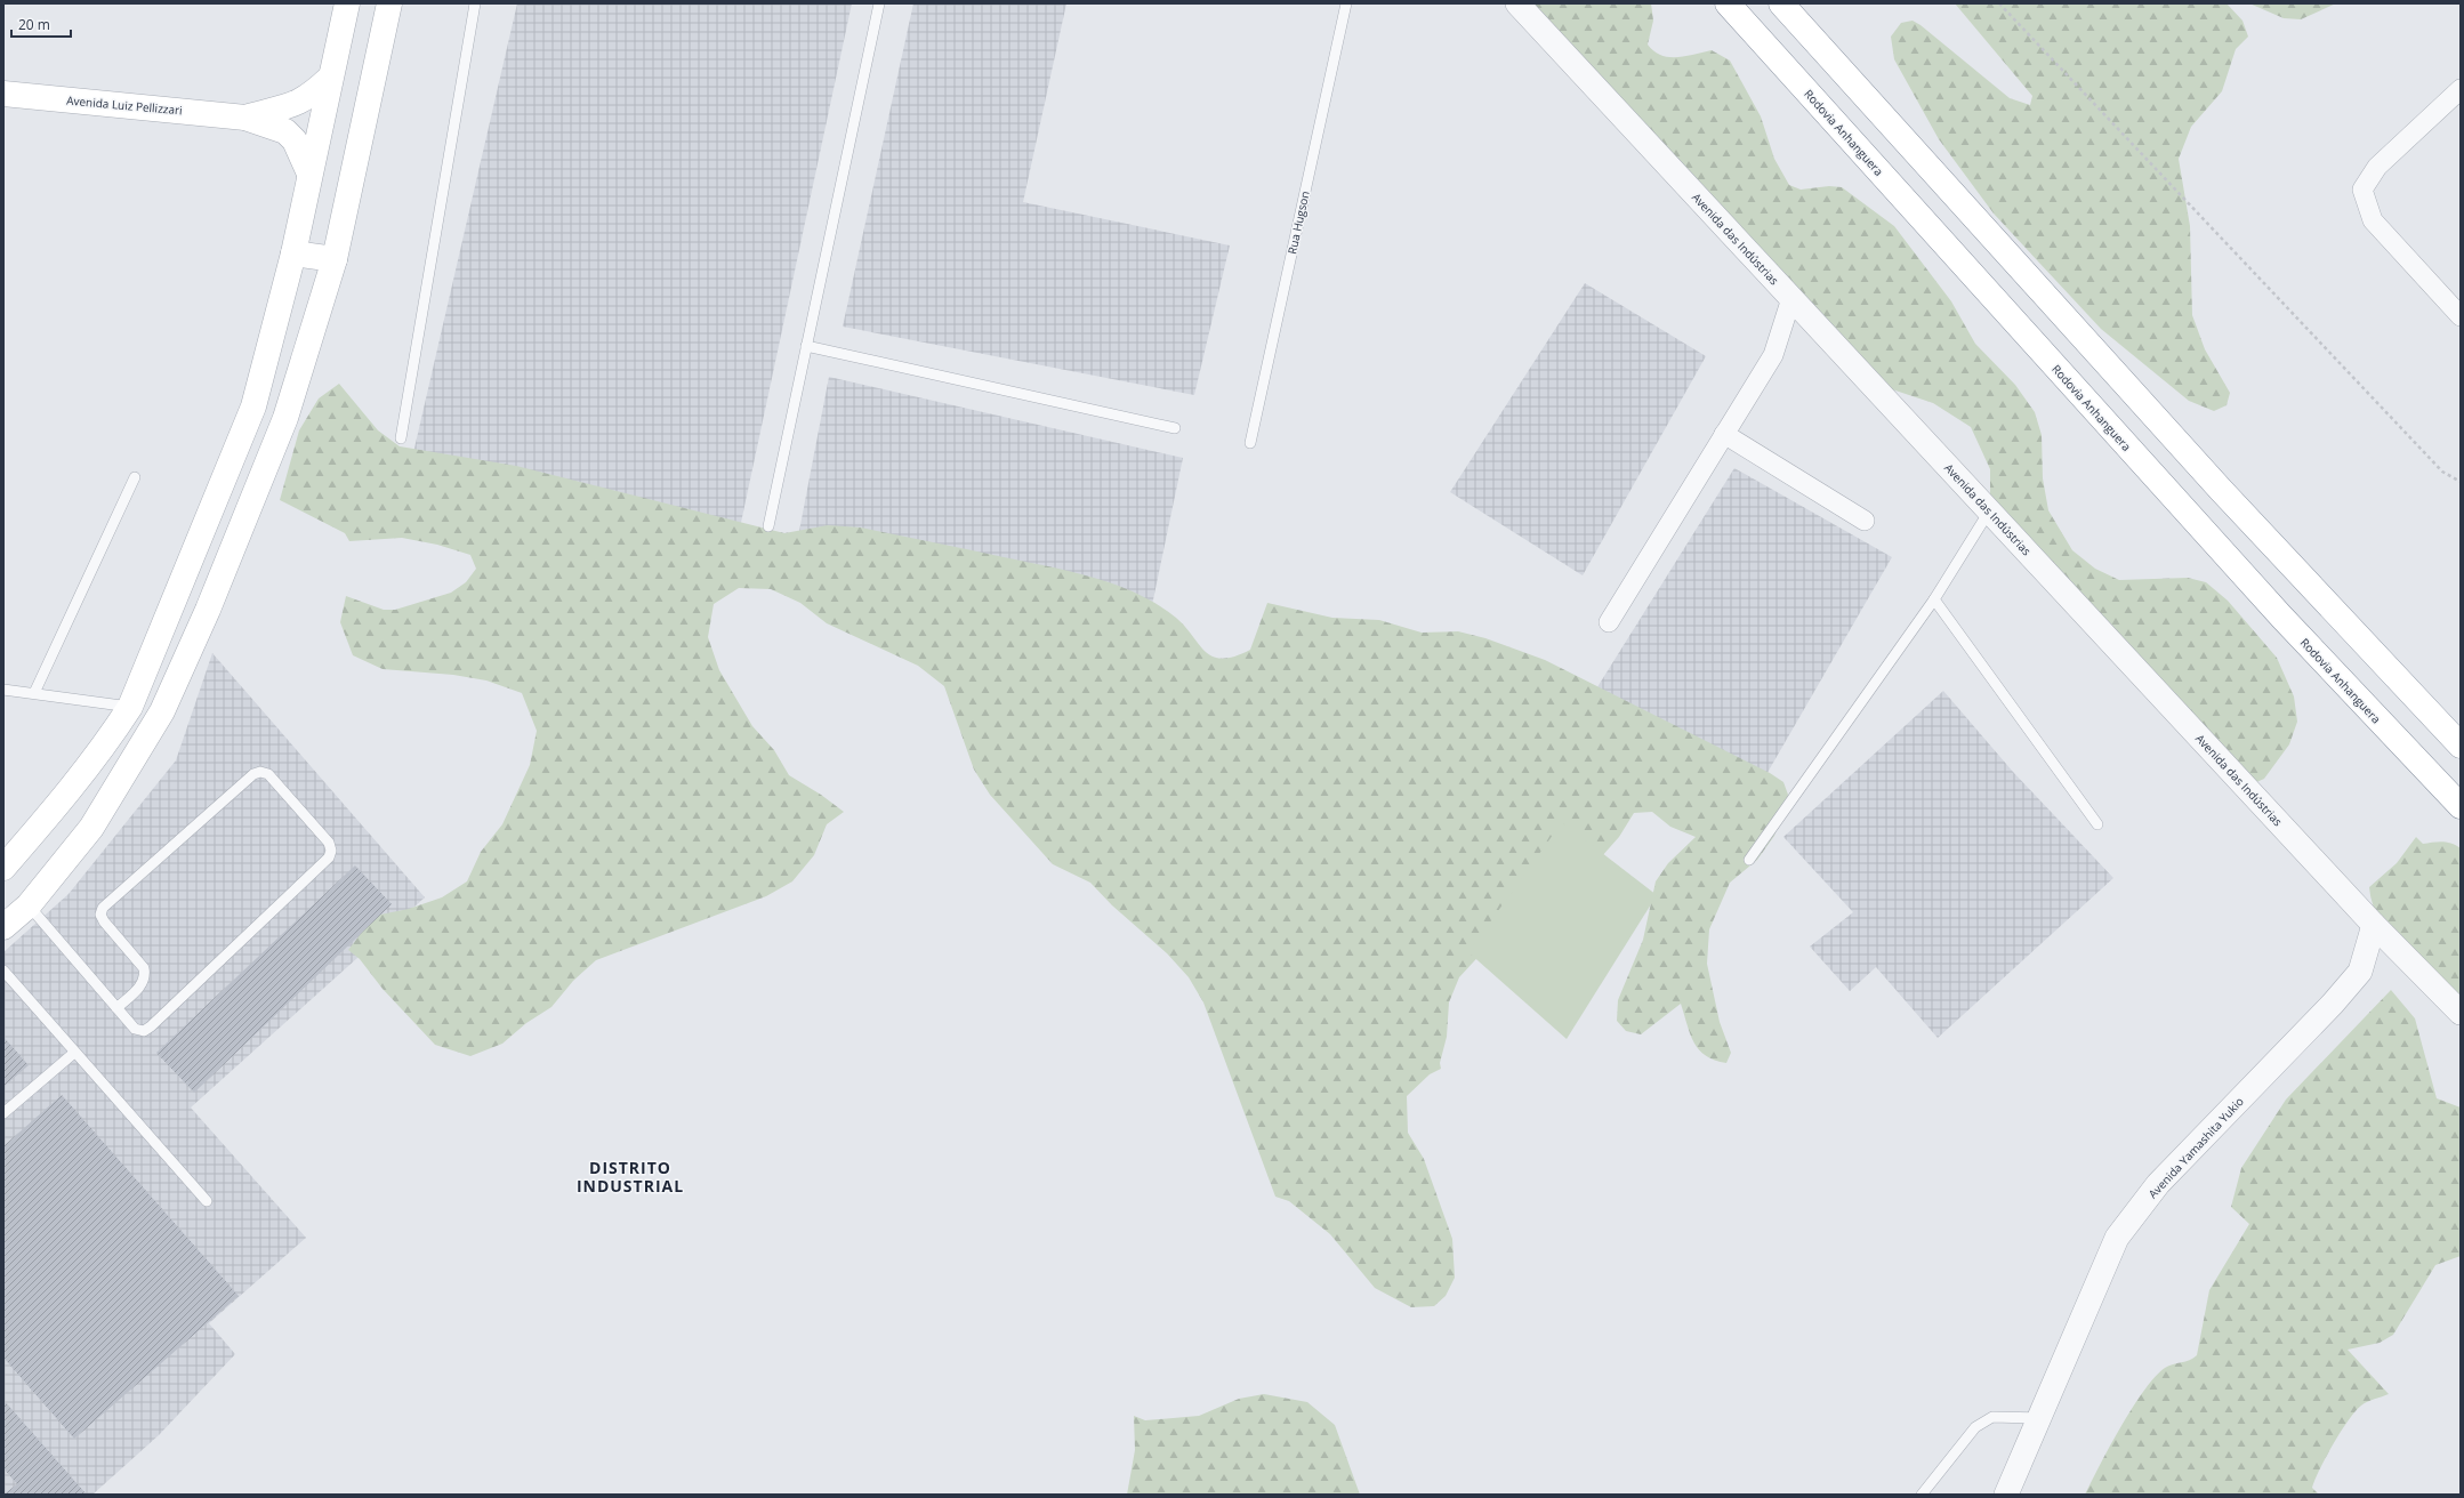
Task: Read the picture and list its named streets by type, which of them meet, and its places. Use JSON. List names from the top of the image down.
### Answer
{
  "streets": {
    "main road": ["Avenida Luiz Pellizzari", "Rodovia Anhanguera"],
    "street": ["Avenida das Indústrias", "Avenida Yamashita Yukio"],
    "lane": ["Rua Hugson"]
  },
  "crossings": [
    ["Avenida das Indústrias", "Avenida Yamashita Yukio"]
  ],
  "districts": ["DISTRITO INDUSTRIAL"],
  "scale_bar": "20 m"
}
